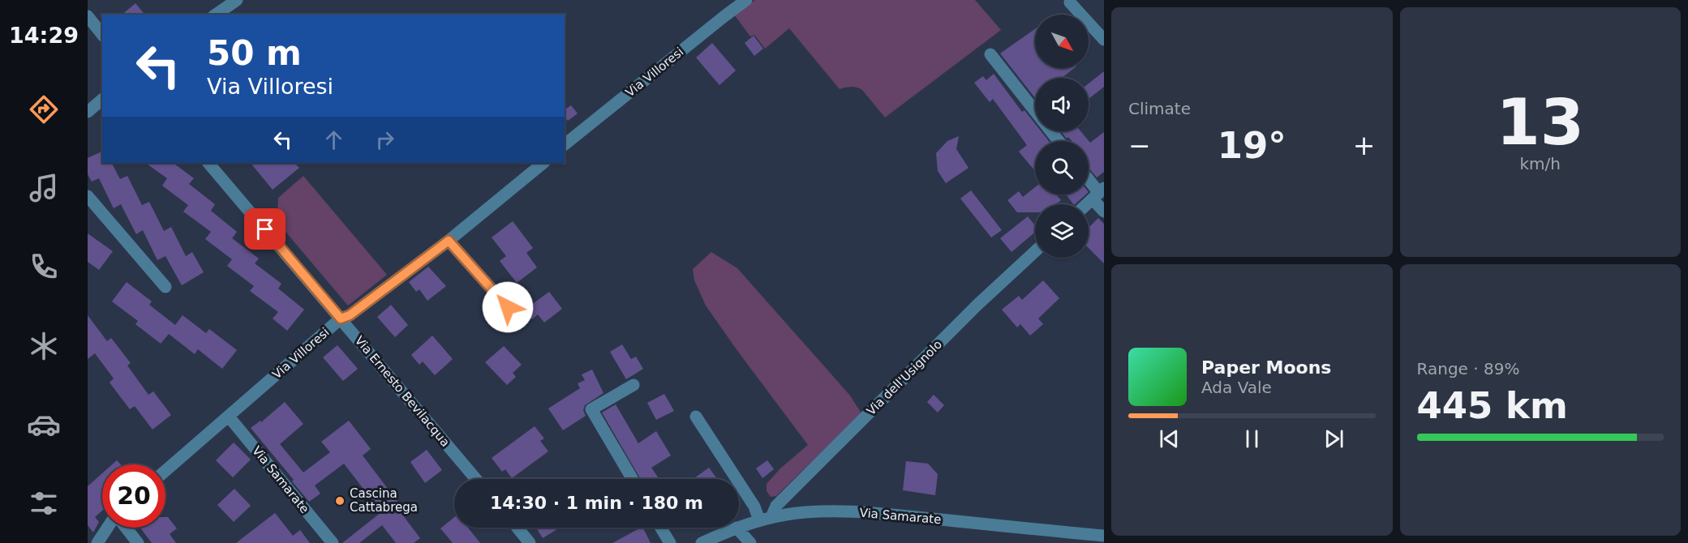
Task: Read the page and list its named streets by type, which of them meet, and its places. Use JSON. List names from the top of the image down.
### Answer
{
  "streets": {
    "street": [
      "Via Villoresi",
      "Via dell'Usignolo",
      "Via Ernesto Bevilacqua",
      "Via Samarate"
    ]
  },
  "crossings": [
    ["Via Villoresi", "Via Ernesto Bevilacqua"],
    ["Via Villoresi", "Via Samarate"],
    ["Via dell'Usignolo", "Via Samarate"]
  ],
  "places": ["Cascina Cattabrega"],
  "north": "bottom right",
  "page": {
    "tabs": "14:29",
    "tile": [
      "Climate",
      ["13", "km/h"],
      ["Range · 89%", "445 km"]
    ],
    "turn": ["50 m", "Via Villoresi"],
    "heat": ["−", "19°", "+"],
    "song": ["Paper Moons", "Ada Vale"],
    "limit": "20",
    "trip": "14:30 · 1 min · 180 m"
  }
}
